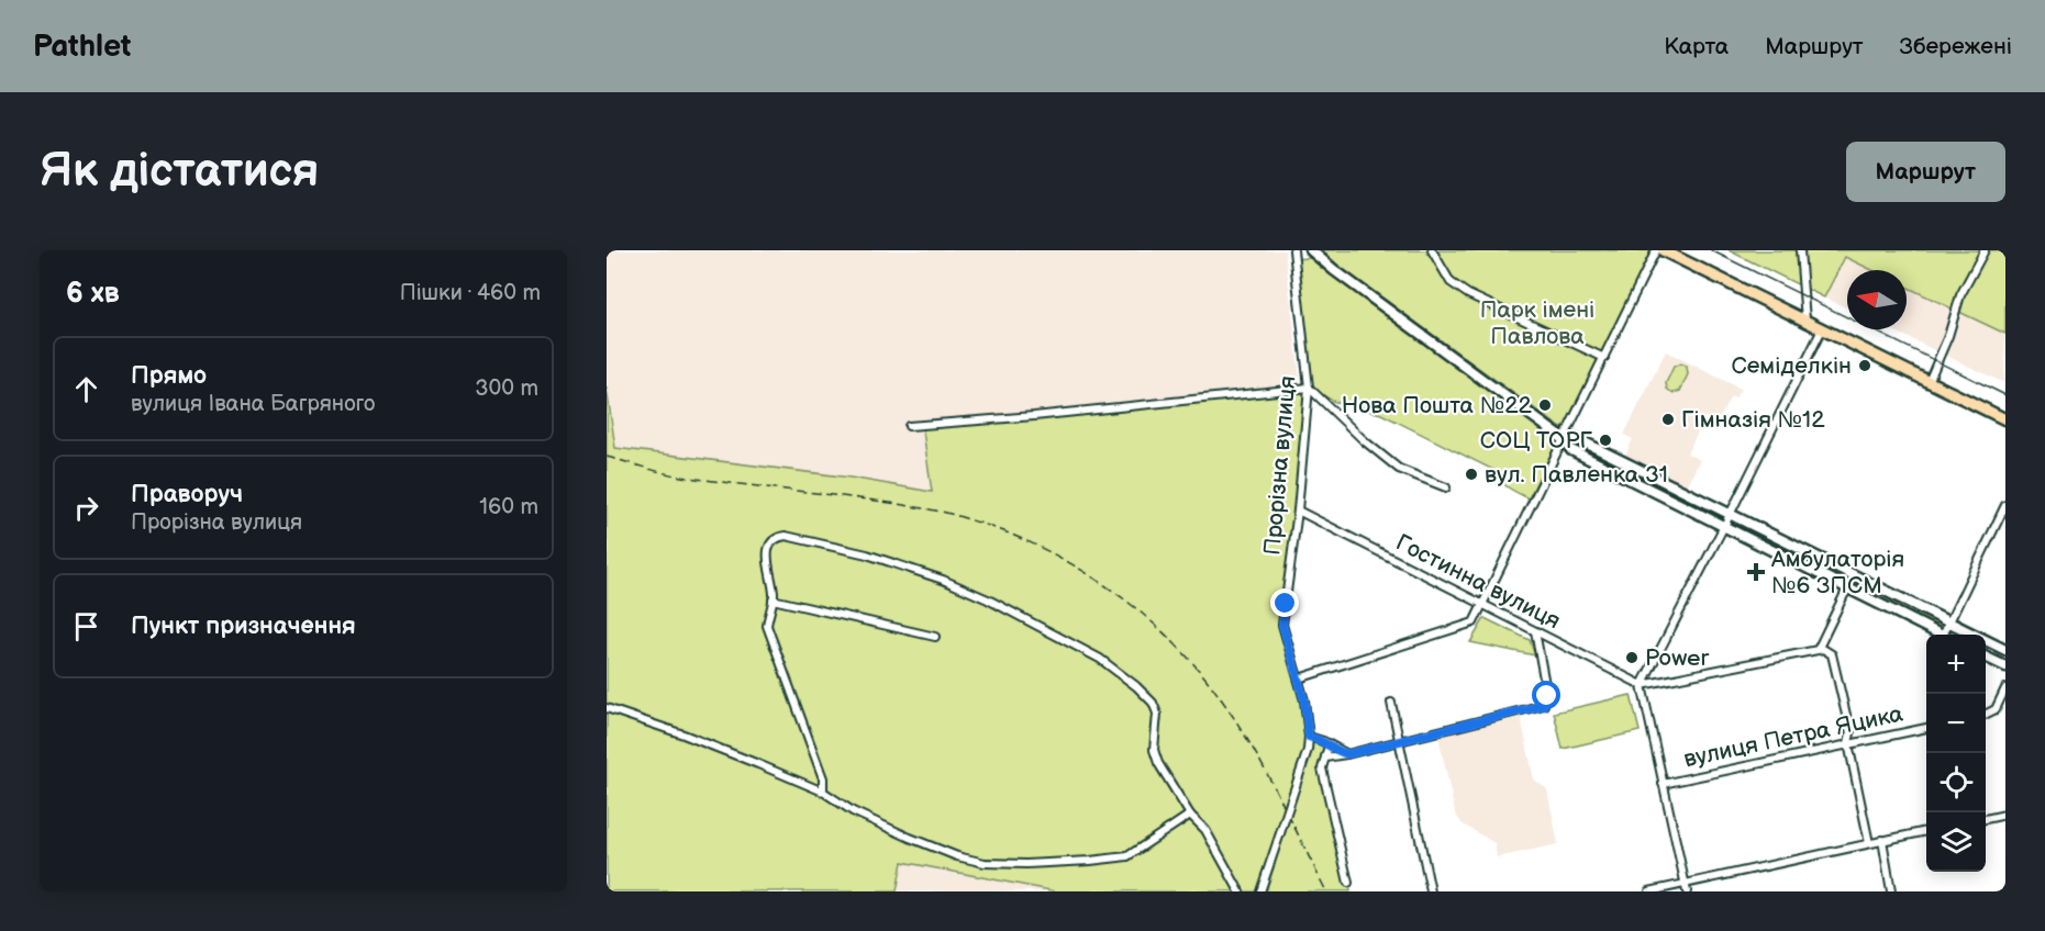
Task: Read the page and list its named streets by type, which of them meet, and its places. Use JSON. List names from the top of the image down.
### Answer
{
  "streets": {
    "street": ["Прорізна вулиця", "Гостинна вулиця", "вулиця Петра Яцика"]
  },
  "crossings": [
    ["Прорізна вулиця", "Гостинна вулиця"]
  ],
  "parks": ["Парк імені Павлова"],
  "places": {
    "other": [
      "Семіделкін",
      "Нова Пошта №22",
      "Гімназія №12",
      "СОЦ ТОРГ",
      "вул. Павленка 31",
      "Power"
    ],
    "health": ["Амбулаторія №6 ЗПСМ"]
  },
  "north": "left",
  "page": {
    "header": "Pathlet",
    "nav": ["Карта", "Маршрут", "Збережені"],
    "buttons": "Маршрут",
    "title": "Як дістатися",
    "heading": ["6 хв", "Пішки · 460 m"],
    "list": [
      ["Прямо", "вулиця Івана Багряного", "300 m"],
      ["Праворуч", "Прорізна вулиця", "160 m"],
      "Пункт призначення"
    ],
    "map_buttons": ["+", "−"]
  }
}
